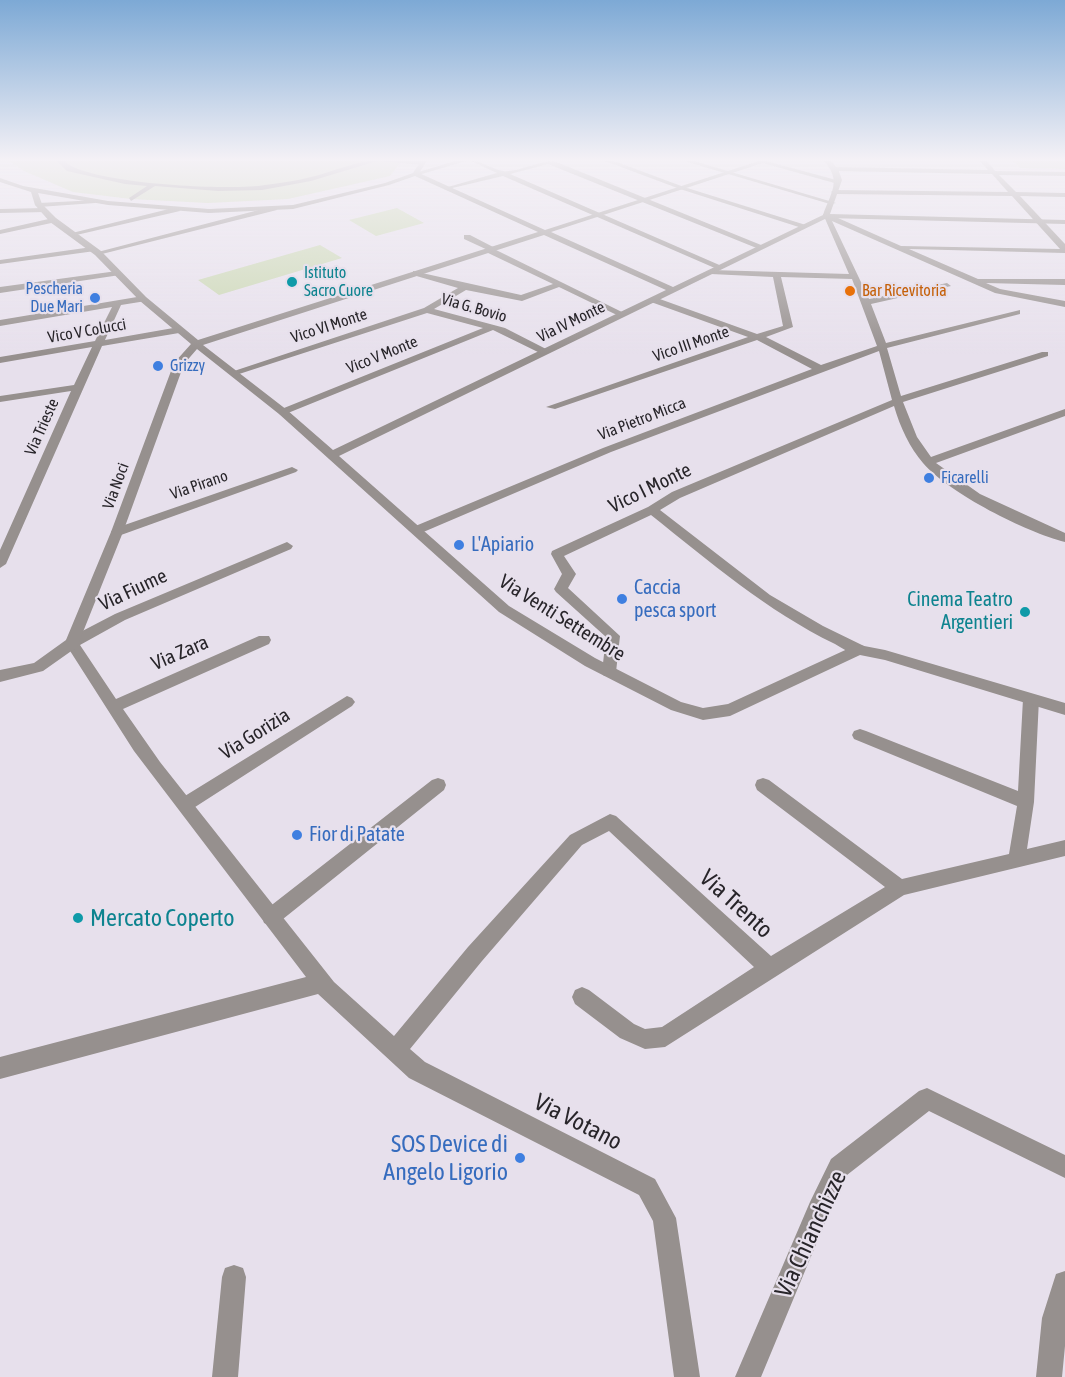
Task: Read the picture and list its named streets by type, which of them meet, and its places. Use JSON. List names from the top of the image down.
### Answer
{
  "streets": {
    "street": [
      "Via G. Bovio",
      "Via IV Monte",
      "Vico VI Monte",
      "Vico V Colucci",
      "Vico III Monte",
      "Vico V Monte",
      "Via Pietro Micca",
      "Via Trieste",
      "Via Pirano",
      "Via Noci",
      "Vico I Monte",
      "Via Fiume",
      "Via Venti Settembre",
      "Via Zara",
      "Via Gorizia",
      "Via Trento",
      "Via Votano",
      "Via Chianchizze"
    ]
  },
  "crossings": [
    ["Via G. Bovio", "Via IV Monte"],
    ["Via G. Bovio", "Vico VI Monte"],
    ["Via G. Bovio", "Vico V Monte"],
    ["Via IV Monte", "Via Venti Settembre"],
    ["Vico VI Monte", "Via Venti Settembre"],
    ["Vico V Colucci", "Via Trieste"],
    ["Vico V Colucci", "Via Venti Settembre"],
    ["Vico V Monte", "Via Venti Settembre"],
    ["Via Pietro Micca", "Via Venti Settembre"],
    ["Via Pirano", "Via Noci"],
    ["Via Noci", "Via Fiume"],
    ["Via Noci", "Via Venti Settembre"],
    ["Via Noci", "Via Votano"],
    ["Vico I Monte", "Via Venti Settembre"],
    ["Via Fiume", "Via Votano"],
    ["Via Zara", "Via Votano"],
    ["Via Gorizia", "Via Votano"],
    ["Via Trento", "Via Votano"]
  ],
  "places": [
    "Istituto Sacro Cuore",
    "Bar Ricevitoria",
    "Pescheria Due Mari",
    "Grizzy",
    "Ficarelli",
    "L'Apiario",
    "Caccia pesca sport",
    "Cinema Teatro Argentieri",
    "Fior di Patate",
    "Mercato Coperto",
    "SOS Device di Angelo Ligorio"
  ]
}
